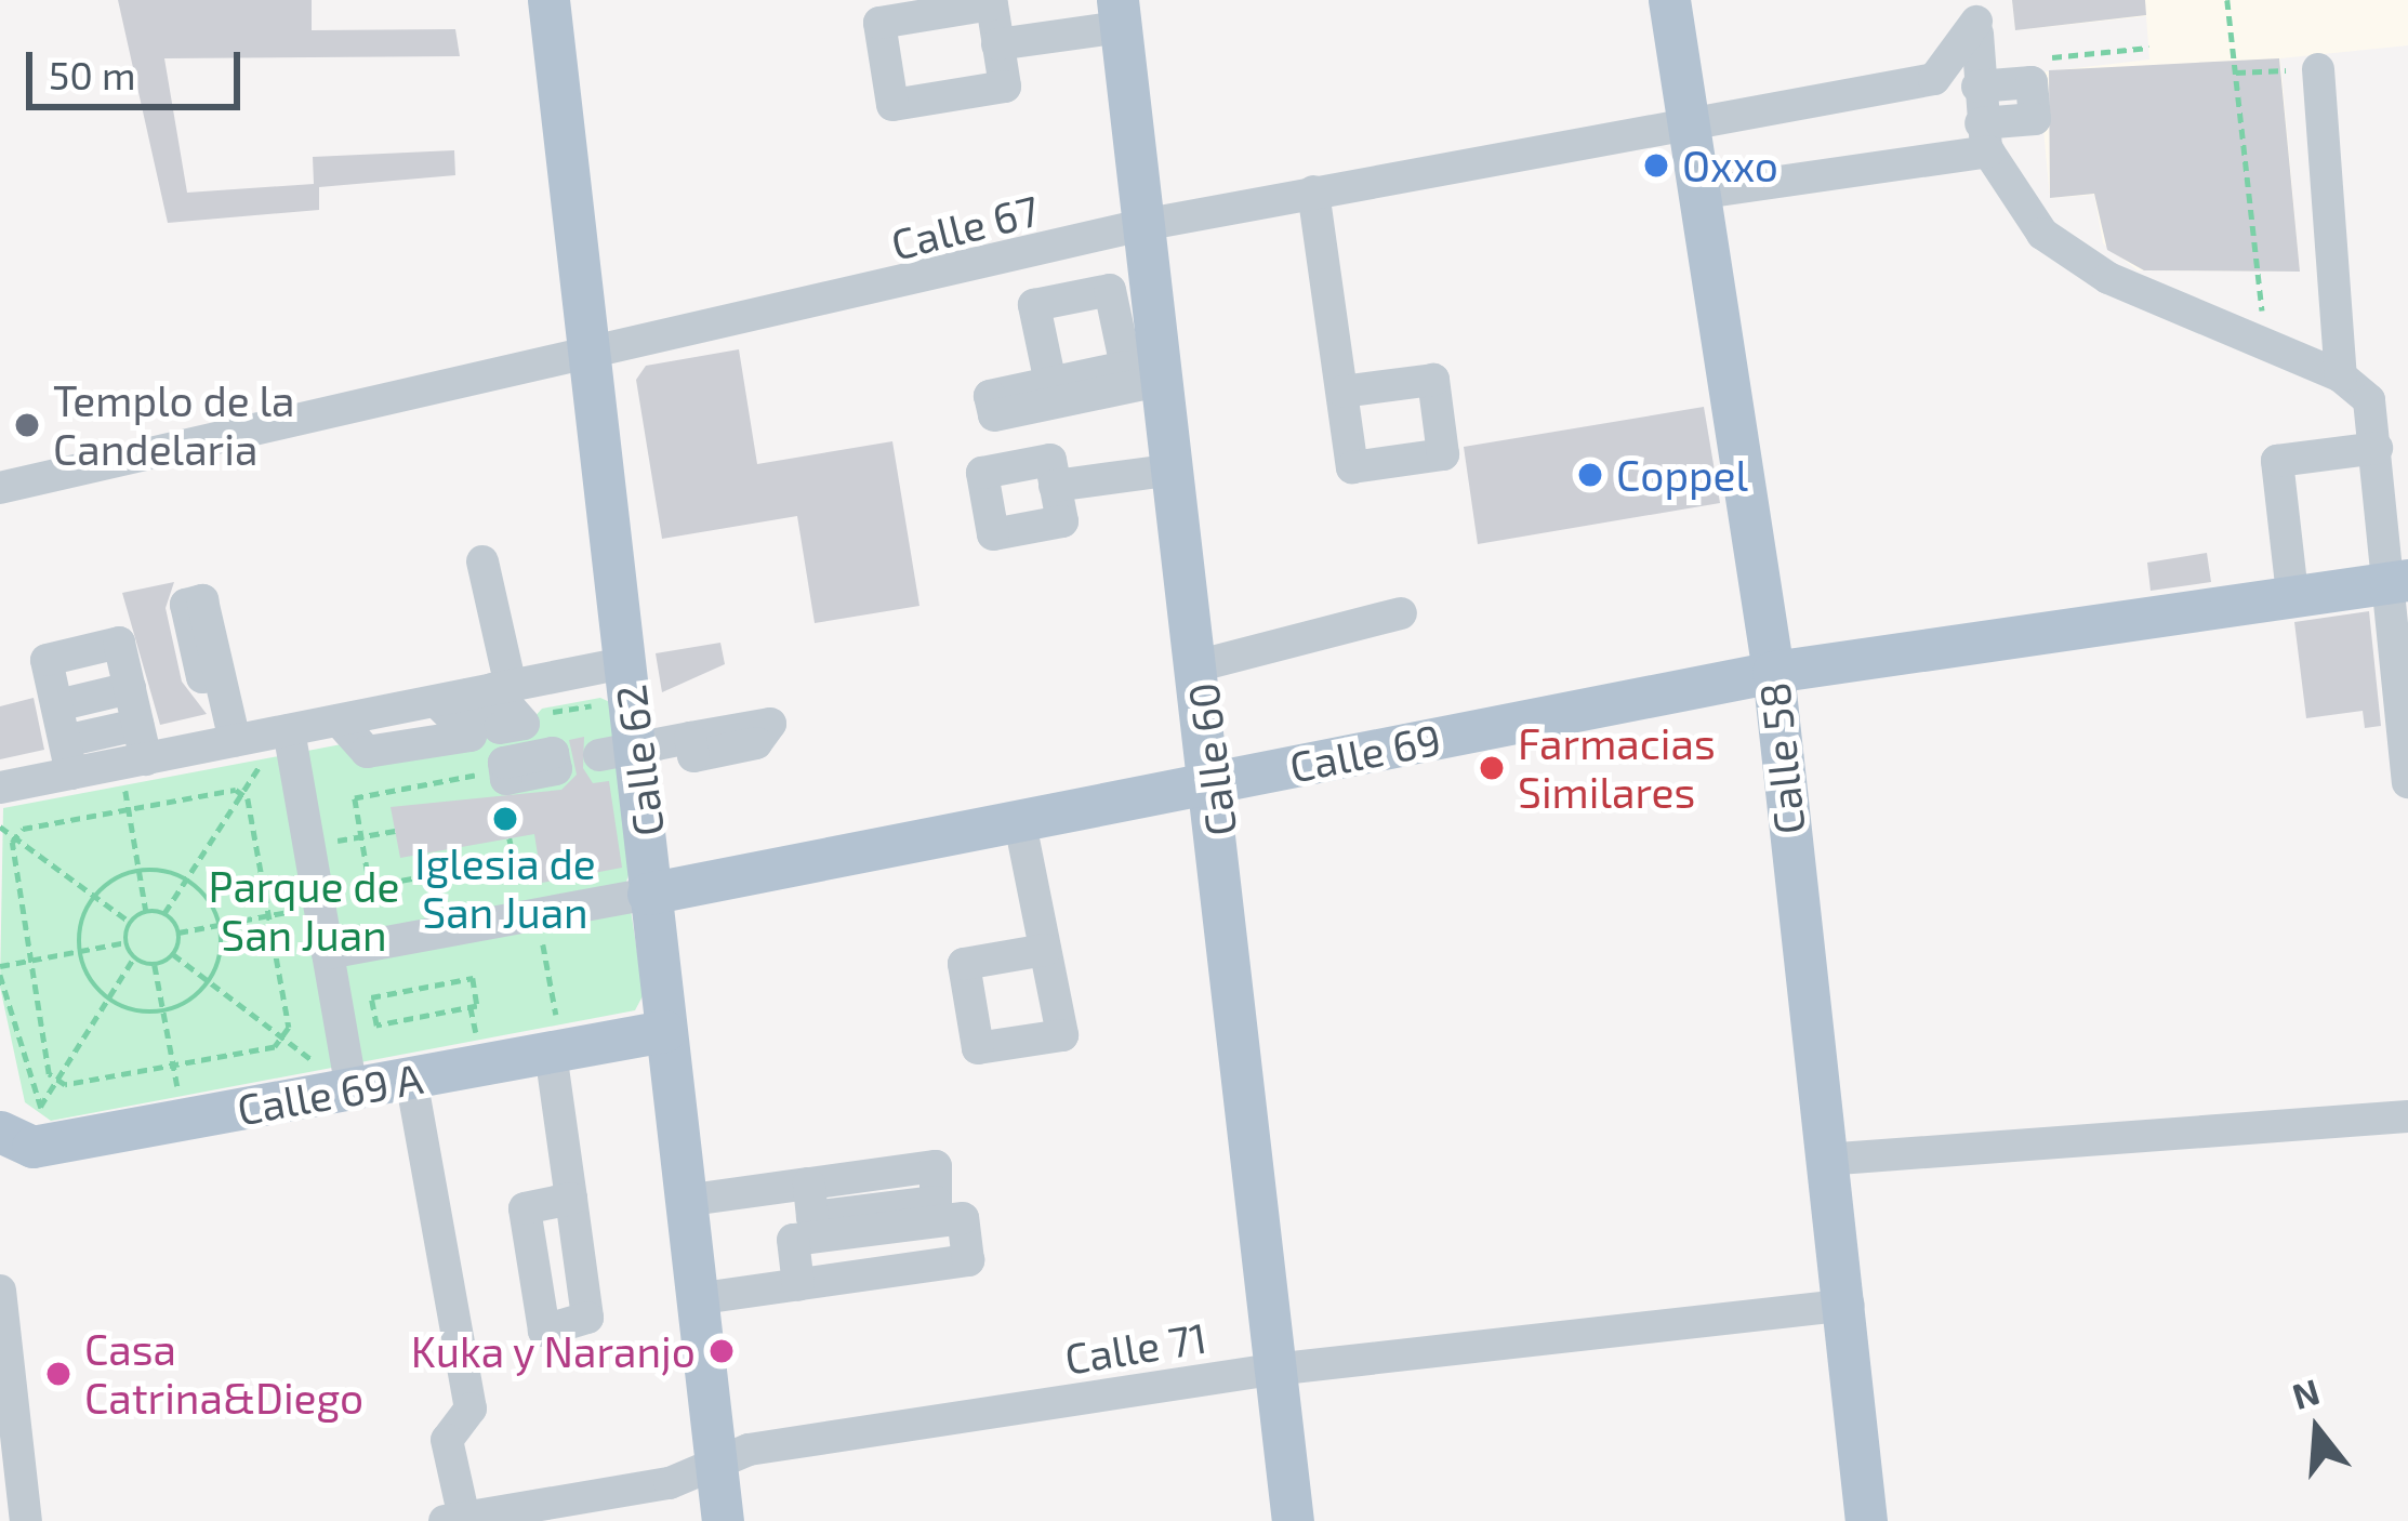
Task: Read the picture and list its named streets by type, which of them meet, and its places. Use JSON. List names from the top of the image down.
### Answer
{
  "streets": {
    "main road": [
      "Calle 69",
      "Calle 58",
      "Calle 60",
      "Calle 62",
      "Calle 69 A"
    ],
    "street": ["Calle 67", "Calle 71"]
  },
  "crossings": [
    ["Calle 67", "Calle 58"],
    ["Calle 67", "Calle 60"],
    ["Calle 67", "Calle 62"],
    ["Calle 69", "Calle 58"],
    ["Calle 69", "Calle 60"],
    ["Calle 69", "Calle 62"],
    ["Calle 58", "Calle 71"],
    ["Calle 60", "Calle 71"],
    ["Calle 62", "Calle 69 A"],
    ["Calle 62", "Calle 71"]
  ],
  "parks": ["Parque de San Juan"],
  "places": [
    "Oxxo",
    "Templo de la Candelaria",
    "Coppel",
    "Farmacias Similares",
    "Iglesia de San Juan",
    "Kuka y Naranjo",
    "Casa Catrina&Diego"
  ],
  "scale_bar": "50 m",
  "north": "top"
}
